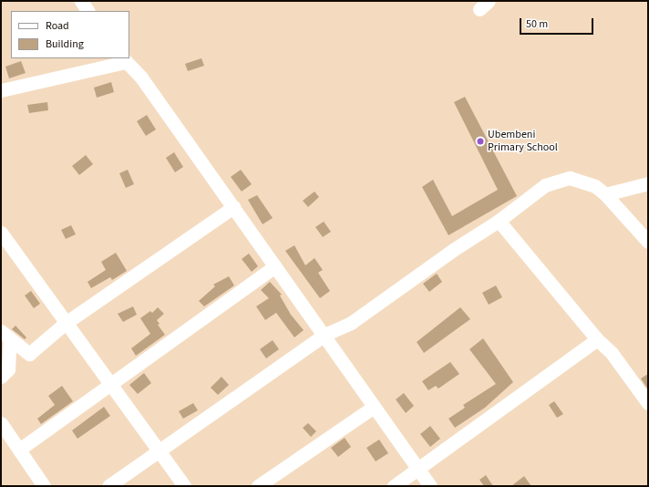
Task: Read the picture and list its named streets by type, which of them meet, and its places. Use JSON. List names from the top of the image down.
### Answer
{
  "places": ["Ubembeni Primary School"],
  "legend": ["Road", "Building"],
  "scale_bar": "50 m"
}
